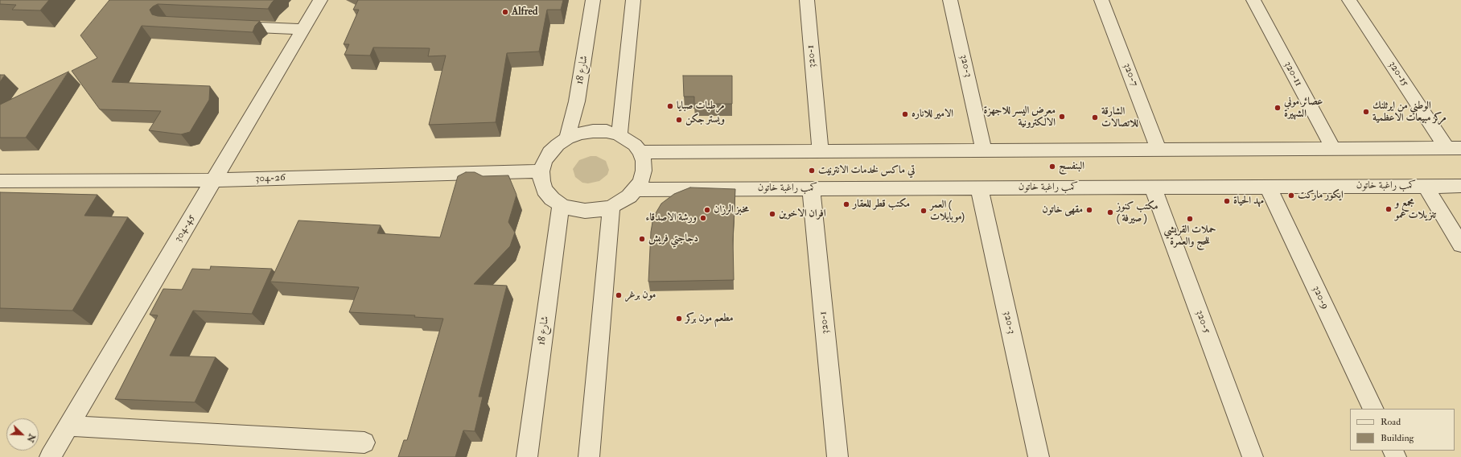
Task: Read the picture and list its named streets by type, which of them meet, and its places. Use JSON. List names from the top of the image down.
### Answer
{
  "streets": {
    "street": [
      "320-1",
      "320-3",
      "شارع 18",
      "320-11",
      "320-15",
      "320-7",
      "304-26",
      "كمب راغبة خاتون",
      "304-45",
      "320-9",
      "320-5"
    ]
  },
  "crossings": [
    ["320-1", "كمب راغبة خاتون"],
    ["320-3", "كمب راغبة خاتون"],
    ["شارع 18", "304-26"],
    ["شارع 18", "كمب راغبة خاتون"],
    ["304-26", "كمب راغبة خاتون"],
    ["304-26", "304-45"],
    ["كمب راغبة خاتون", "320-9"],
    ["كمب راغبة خاتون", "320-5"]
  ],
  "places": [
    "Alfred",
    "مرطبات صبايا",
    "عصائر موني الشهيرة",
    "الوطني من ايرثلنك مركز مبيعات الاعظمية",
    "الامير للاناره",
    "معرض اليسر للاجهزة الالكترونية",
    "الشارقة للاتصالات",
    "ويستر جكن",
    "البنفسج",
    "تي ماكس لخدمات الانترنيت",
    "ايكور ماركت",
    "مهد الحياة",
    "مكتب قطر للعقار",
    "مجمع و تنزيلات عمو",
    "مخبز الرزان",
    "مقهى خاتون",
    "العمر ( موبايلات)",
    "مكتب كنوز ( صيرفة )",
    "افران الاخوين",
    "ورشة الاصدقاء",
    "حملات القريشي للحج والعمرة",
    "دجاجتي فريش",
    "مون برغر",
    "مطعم مون بركر"
  ],
  "legend": ["Road", "Building"],
  "north": "bottom right"
}
